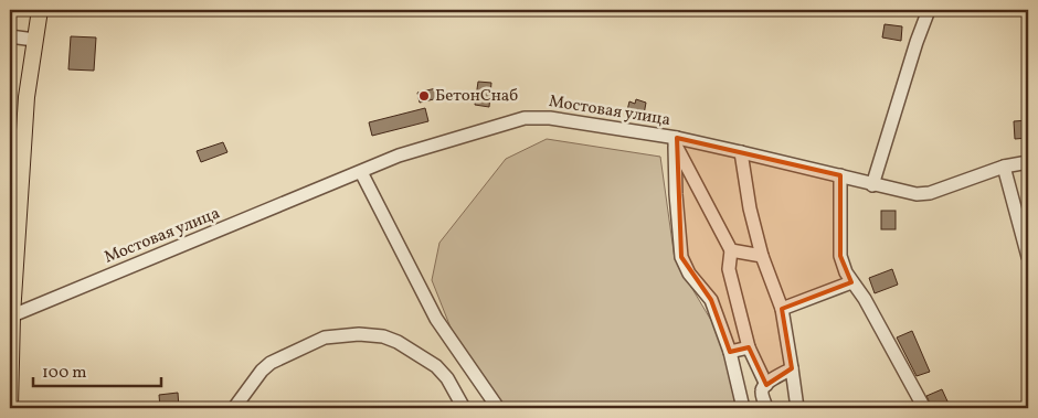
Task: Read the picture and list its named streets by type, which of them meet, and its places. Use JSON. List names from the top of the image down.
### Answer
{
  "streets": {
    "street": ["Мостовая улица"]
  },
  "places": ["БетонСнаб"],
  "scale_bar": "100 m"
}
